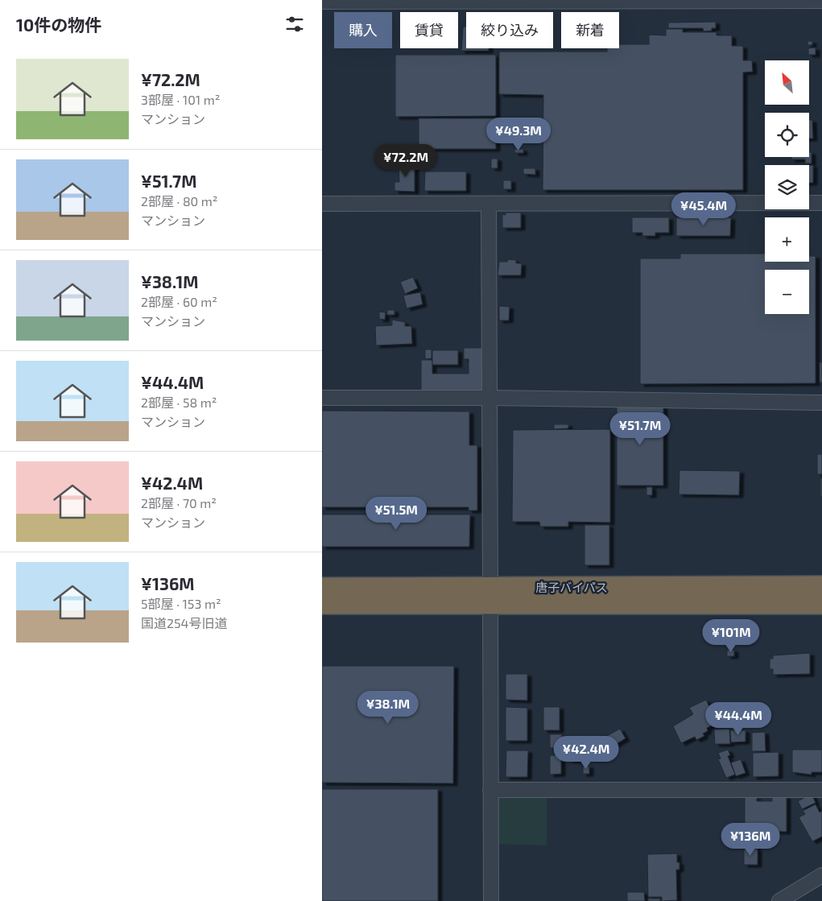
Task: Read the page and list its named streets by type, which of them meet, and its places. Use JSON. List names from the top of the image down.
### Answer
{
  "streets": {
    "highway": ["唐子バイパス"]
  },
  "north": "top left",
  "page": {
    "heading": "10件の物件",
    "chip": [
      "購入",
      "賃貸",
      "絞り込み",
      "新着"
    ],
    "list": [
      {
        "name": "¥72.2M",
        "note": "3部屋 · 101 m² · マンション"
      },
      {
        "name": "¥51.7M",
        "note": "2部屋 · 80 m² · マンション"
      },
      {
        "name": "¥38.1M",
        "note": "2部屋 · 60 m² · マンション"
      },
      {
        "name": "¥44.4M",
        "note": "2部屋 · 58 m² · マンション"
      },
      {
        "name": "¥42.4M",
        "note": "2部屋 · 70 m² · マンション"
      },
      {
        "name": "¥136M",
        "note": "5部屋 · 153 m² · 国道254号旧道"
      }
    ],
    "map_buttons": ["+", "−"],
    "price": [
      "¥49.3M",
      "¥72.2M",
      "¥45.4M",
      "¥51.7M",
      "¥51.5M",
      "¥101M",
      "¥38.1M",
      "¥44.4M",
      "¥42.4M",
      "¥136M"
    ]
  }
}
